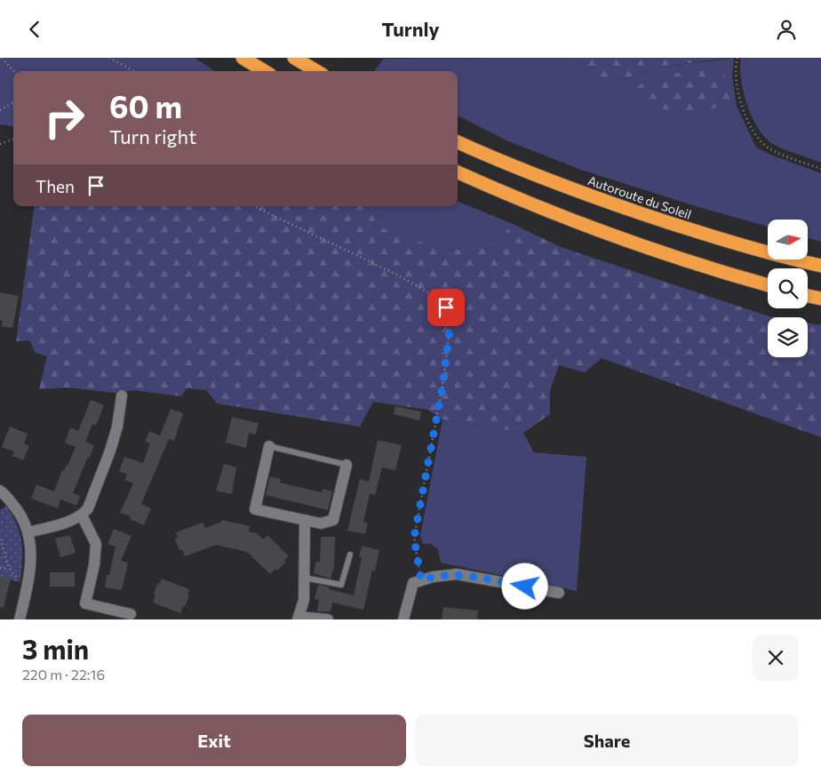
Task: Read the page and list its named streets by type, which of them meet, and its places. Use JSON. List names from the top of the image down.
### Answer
{
  "streets": {
    "highway": ["Autoroute du Soleil"]
  },
  "north": "right",
  "page": {
    "header": "Turnly",
    "turn": ["60 m", "Turn right"],
    "then": "Then",
    "heading": ["3 min", "220 m · 22:16"],
    "buttons": ["Exit", "Share"]
  }
}
